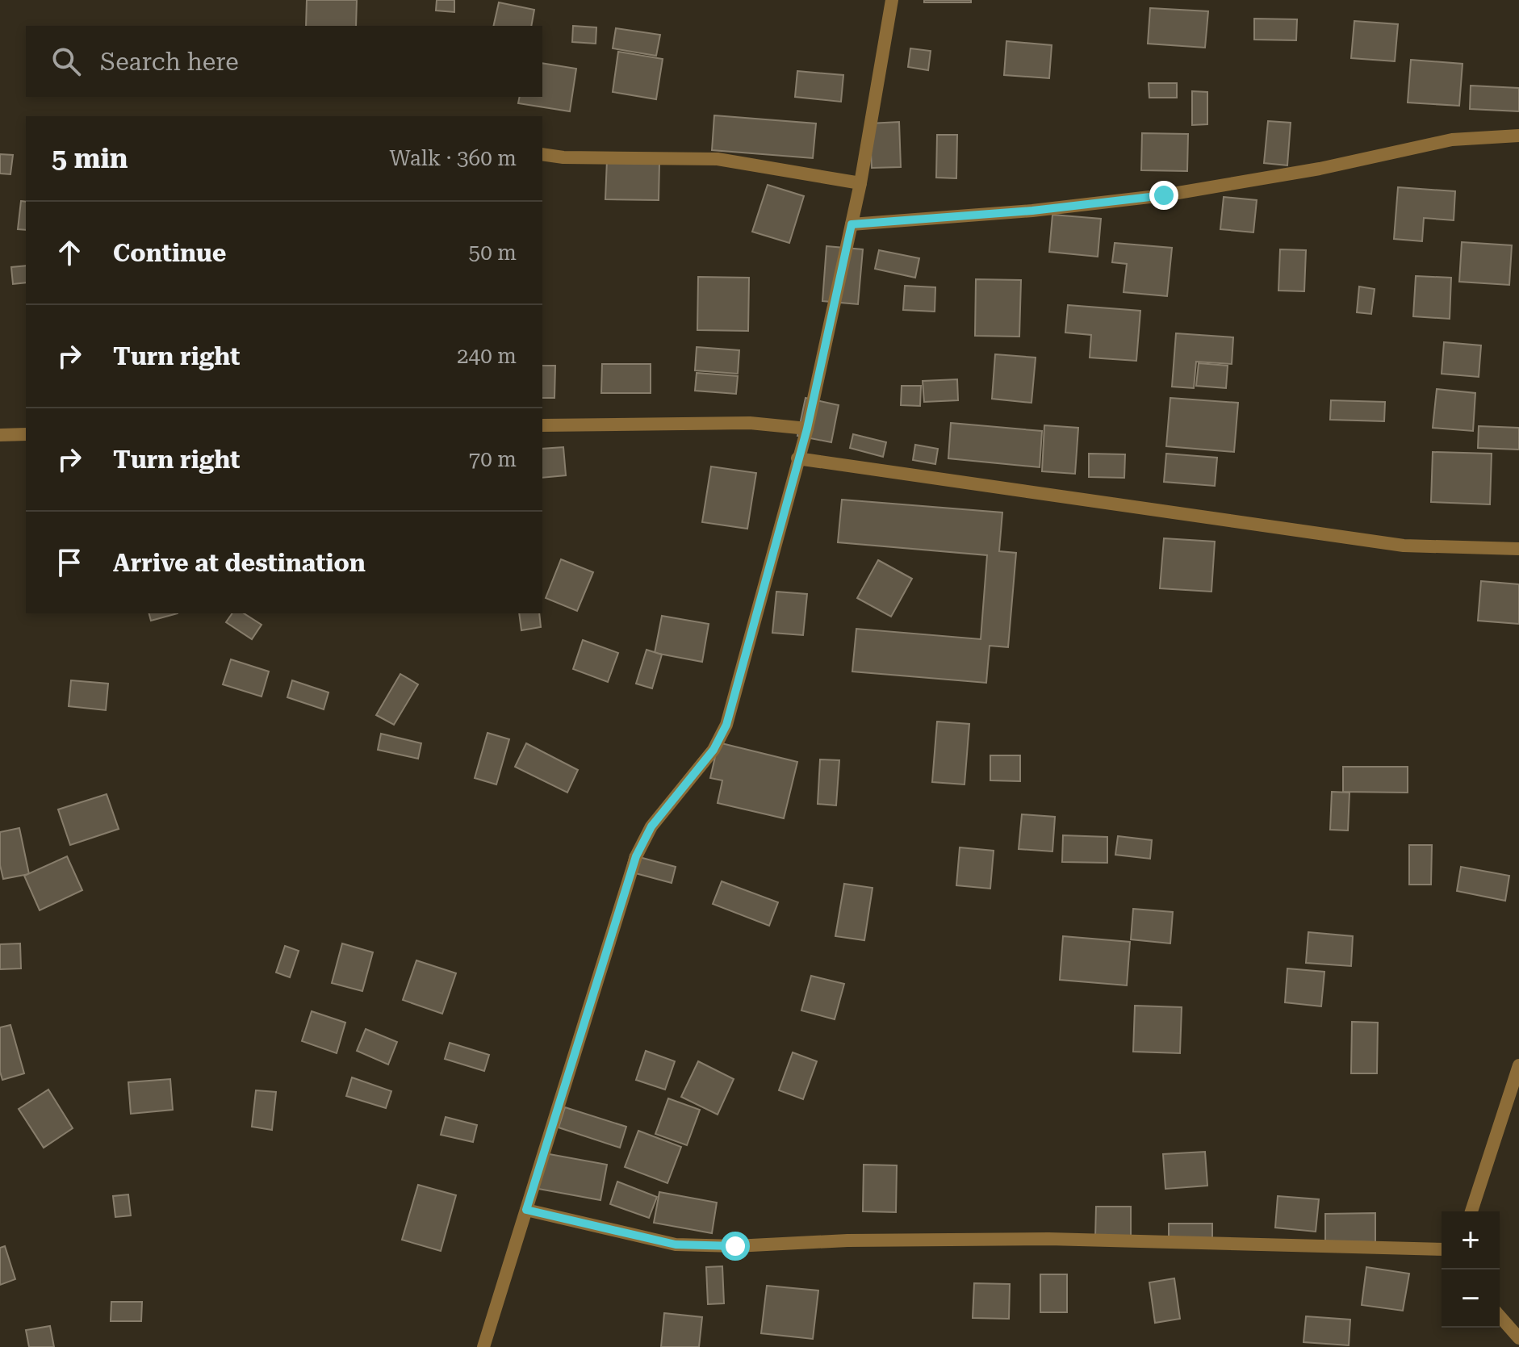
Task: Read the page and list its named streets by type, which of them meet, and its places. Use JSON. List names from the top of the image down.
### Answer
{
  "page": {
    "search": "Search here",
    "heading": ["5 min", "Walk · 360 m"],
    "list": [
      ["Continue", "50 m"],
      ["Turn right", "240 m"],
      ["Turn right", "70 m"],
      "Arrive at destination"
    ],
    "map_buttons": ["+", "−"]
  }
}
